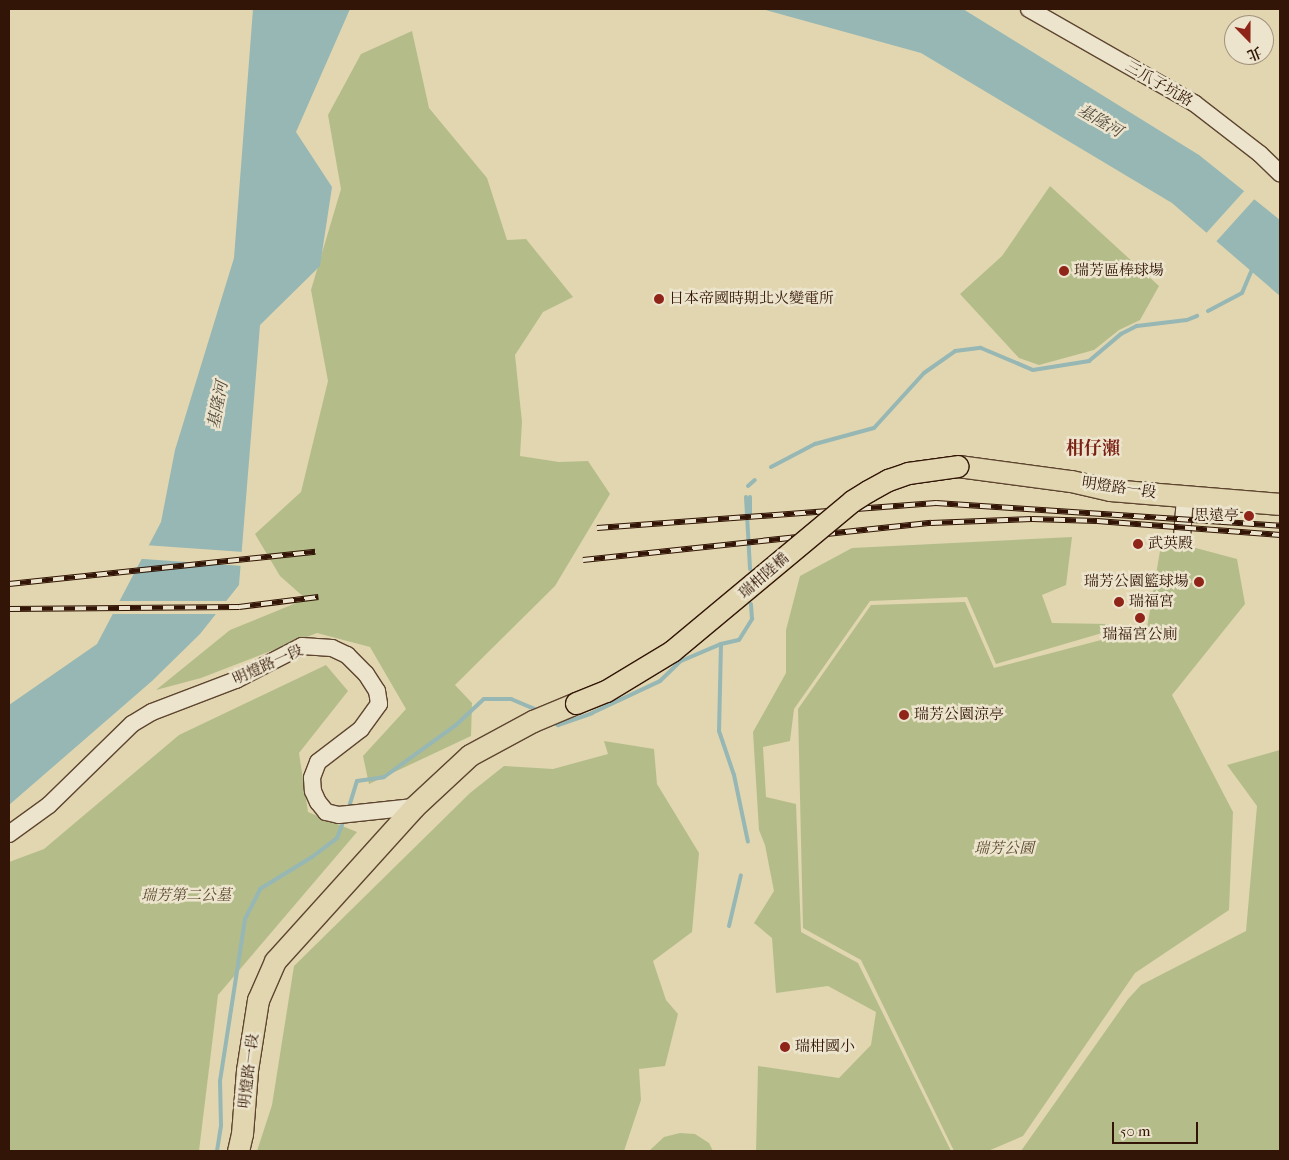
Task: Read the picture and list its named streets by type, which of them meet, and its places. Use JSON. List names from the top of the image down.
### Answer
{
  "streets": {
    "main road": ["明燈路一段", "瑞柑陸橋"],
    "street": ["三爪子坑路"]
  },
  "crossings": [
    ["明燈路一段", "瑞柑陸橋"]
  ],
  "districts": ["柑仔瀨"],
  "water": ["基隆河"],
  "parks": ["瑞芳公園", "瑞芳第二公墓"],
  "places": [
    "瑞芳區棒球場",
    "日本帝國時期北火變電所",
    "思遠亭",
    "武英殿",
    "瑞芳公園籃球場",
    "瑞福宮",
    "瑞福宮公廁",
    "瑞芳公園涼亭",
    "瑞柑國小"
  ],
  "scale_bar": "50 m",
  "north": "bottom"
}
